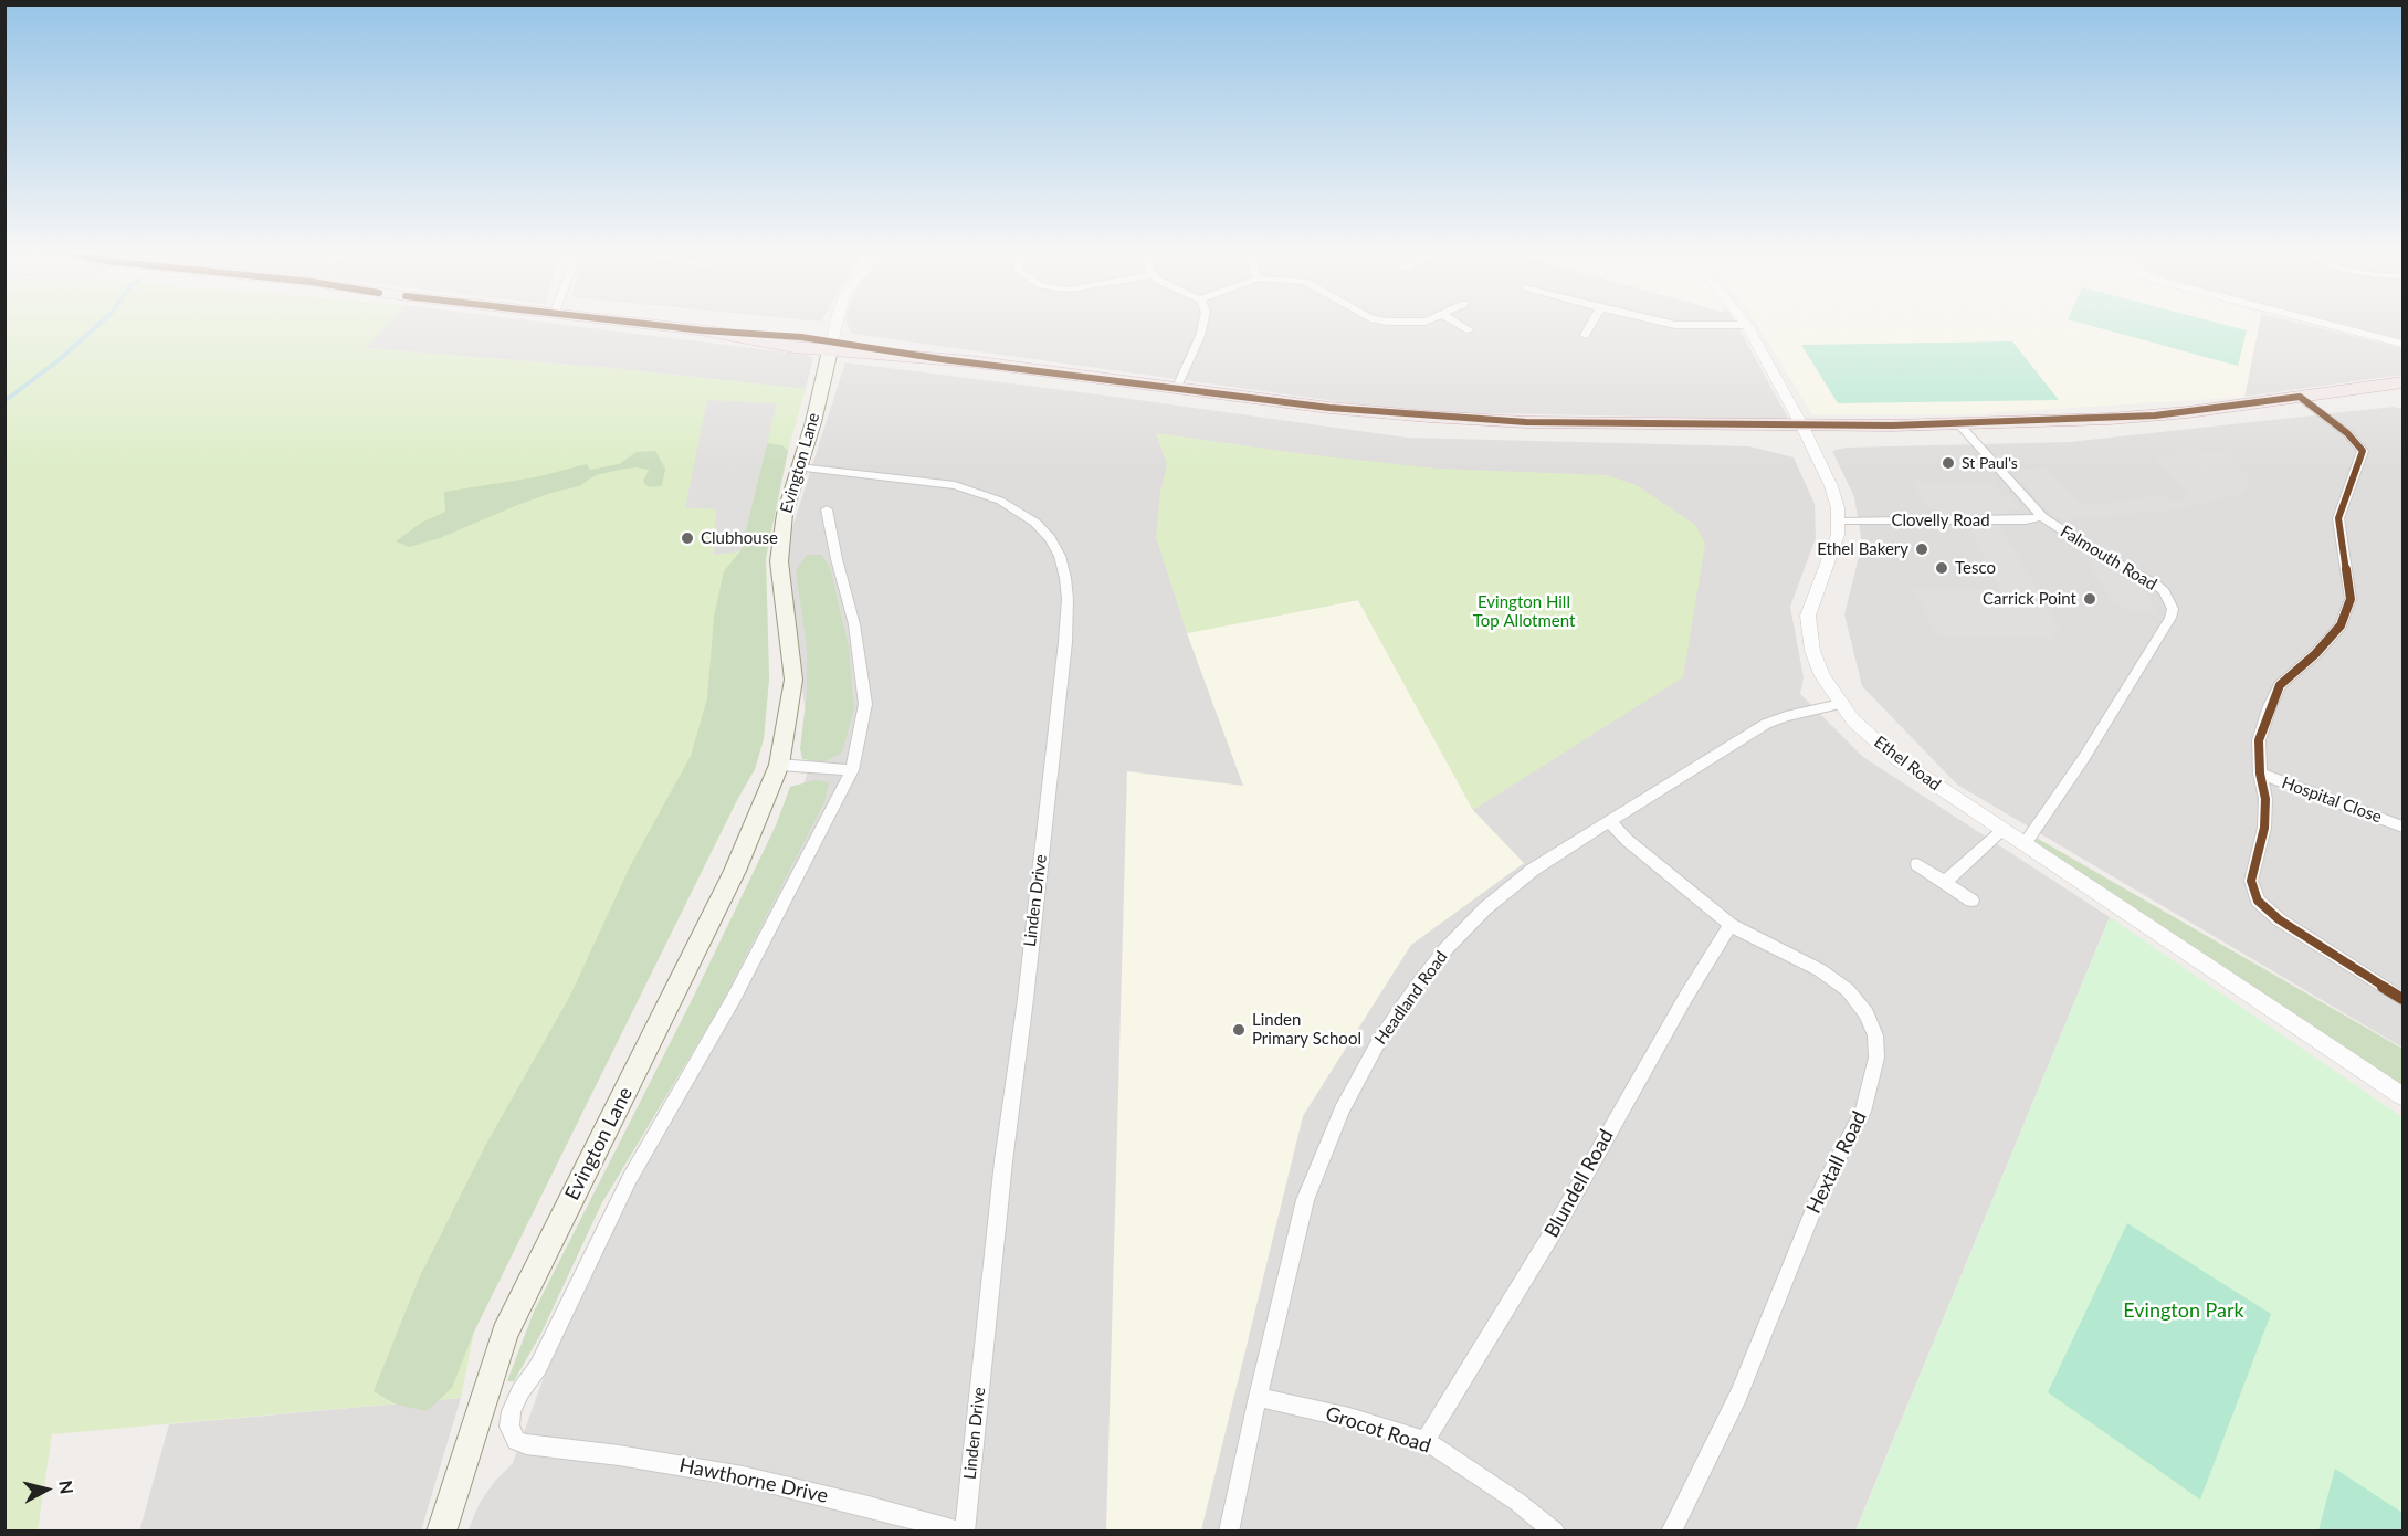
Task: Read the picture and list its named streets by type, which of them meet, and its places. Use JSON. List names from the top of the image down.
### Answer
{
  "streets": {
    "main road": ["Evington Lane"],
    "street": [
      "Clovelly Road",
      "Falmouth Road",
      "Ethel Road",
      "Hospital Close",
      "Linden Drive",
      "Headland Road",
      "Hextall Road",
      "Blundell Road",
      "Grocot Road",
      "Hawthorne Drive"
    ]
  },
  "crossings": [
    ["Evington Lane", "Linden Drive"],
    ["Clovelly Road", "Falmouth Road"],
    ["Clovelly Road", "Ethel Road"],
    ["Falmouth Road", "Ethel Road"],
    ["Ethel Road", "Headland Road"],
    ["Linden Drive", "Hawthorne Drive"],
    ["Headland Road", "Hextall Road"],
    ["Headland Road", "Grocot Road"],
    ["Hextall Road", "Blundell Road"],
    ["Blundell Road", "Grocot Road"]
  ],
  "parks": ["Evington Hill Top Allotment", "Evington Park"],
  "places": [
    "St Paul's",
    "Clubhouse",
    "Ethel Bakery",
    "Tesco",
    "Carrick Point",
    "Linden Primary School"
  ],
  "north": "right"
}
